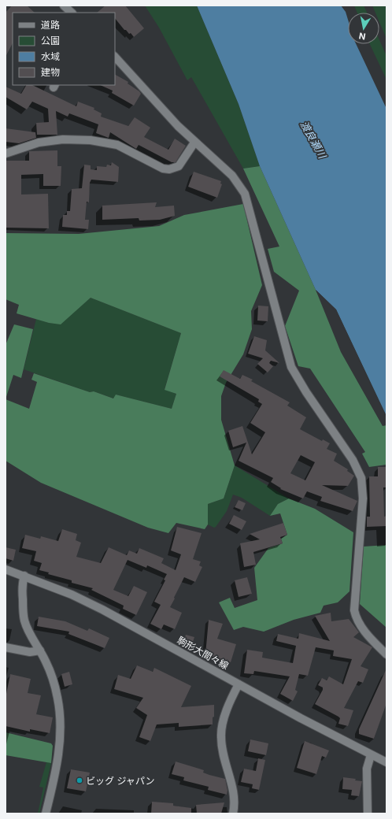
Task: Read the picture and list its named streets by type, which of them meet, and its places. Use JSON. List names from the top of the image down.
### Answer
{
  "streets": {
    "street": ["駒形大間々線"]
  },
  "water": ["渡良瀬川"],
  "places": ["ビッグ ジャパン"],
  "legend": [
    "道路",
    "公園",
    "水域",
    "建物"
  ],
  "north": "bottom"
}
